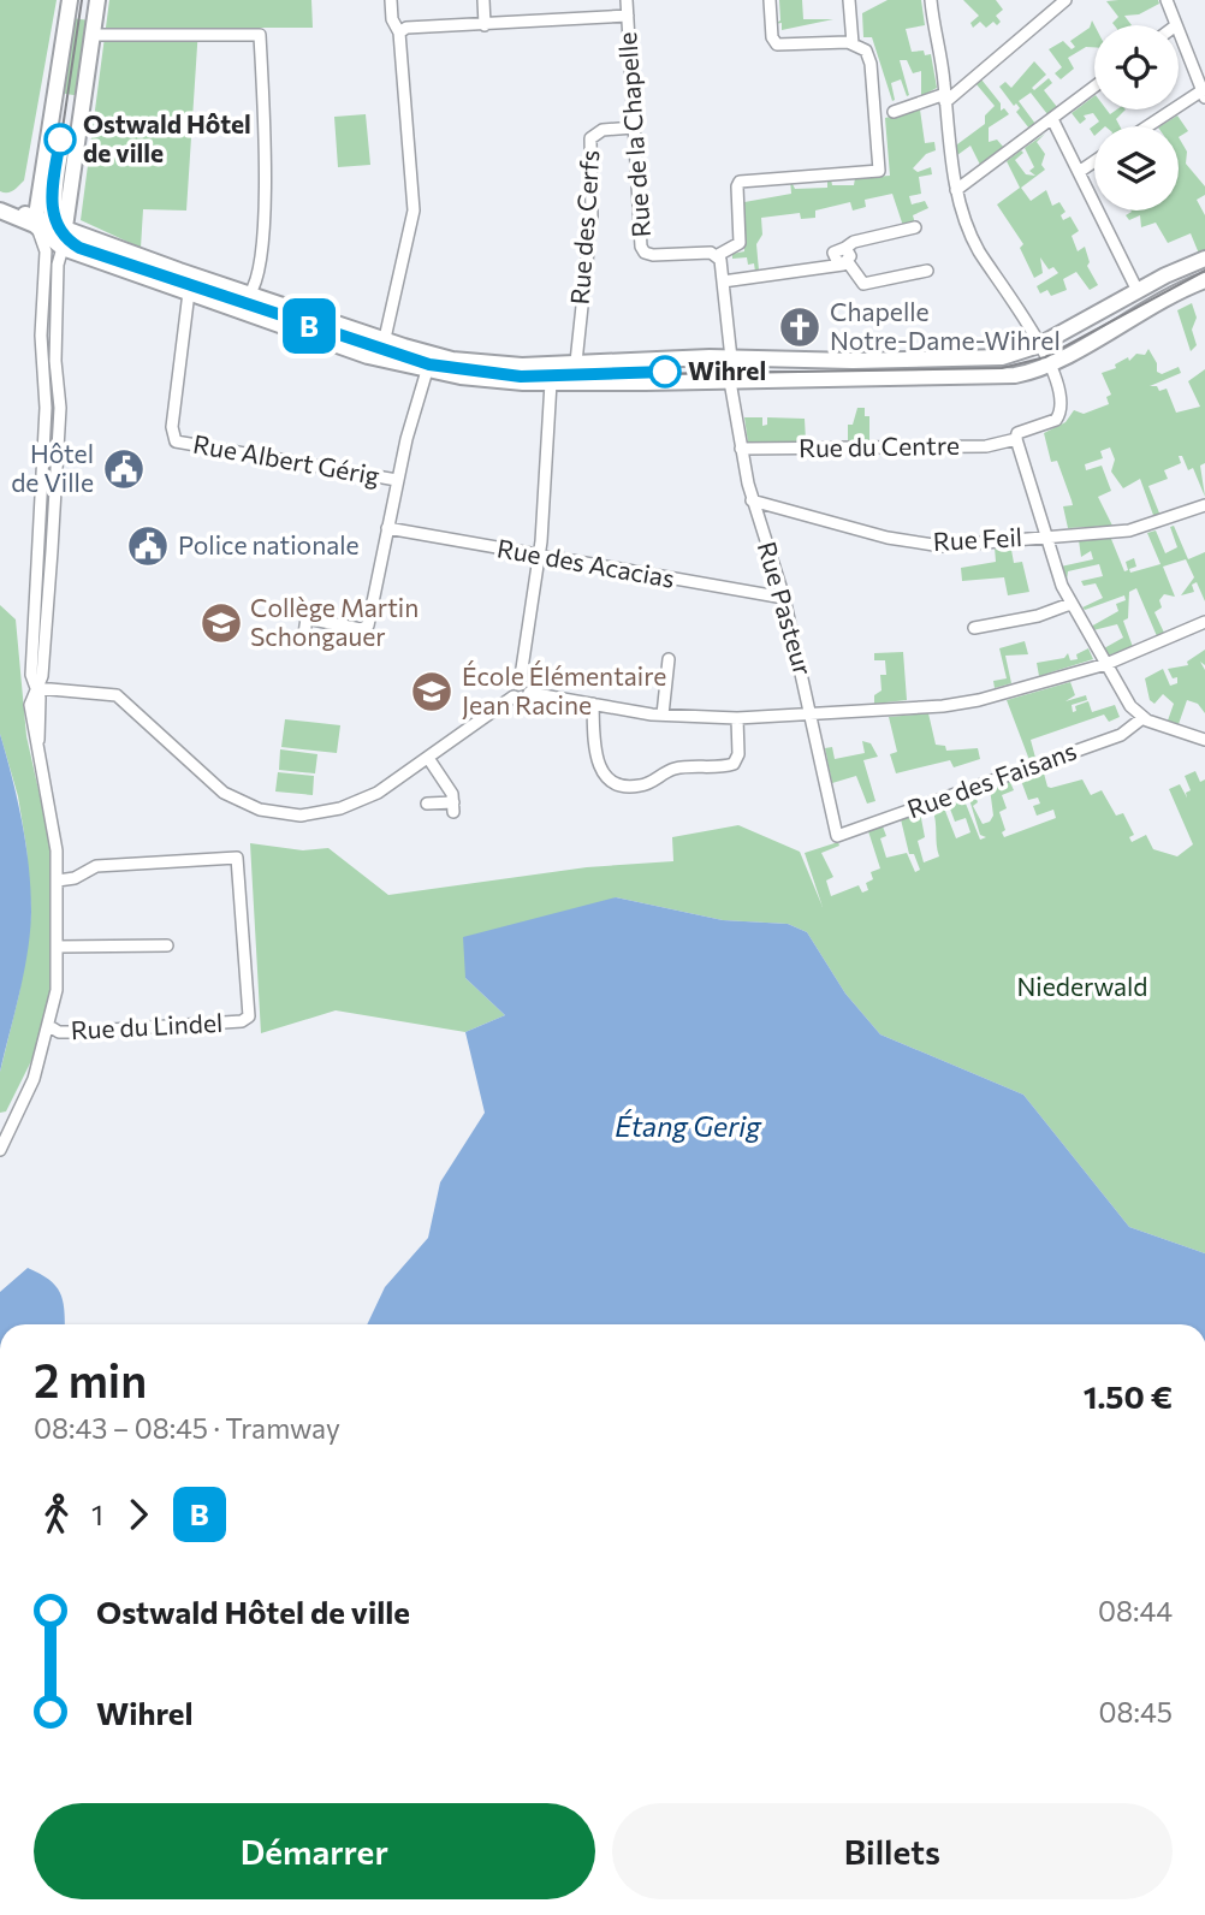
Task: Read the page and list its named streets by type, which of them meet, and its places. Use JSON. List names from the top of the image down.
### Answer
{
  "streets": {
    "street": [
      "Rue de la Chapelle",
      "Rue des Cerfs",
      "Rue du Centre",
      "Rue Albert Gérig",
      "Rue Feil",
      "Rue des Acacias",
      "Rue Pasteur",
      "Rue des Faisans",
      "Rue du Lindel"
    ]
  },
  "crossings": [
    ["Rue de la Chapelle", "Rue des Cerfs"],
    ["Rue du Centre", "Rue Pasteur"],
    ["Rue Feil", "Rue Pasteur"],
    ["Rue des Acacias", "Rue Pasteur"],
    ["Rue Pasteur", "Rue des Faisans"]
  ],
  "water": ["Étang Gerig"],
  "parks": ["Niederwald"],
  "places": {
    "other": ["Ostwald Hôtel de ville", "Wihrel"],
    "church": ["Chapelle Notre-Dame-Wihrel"],
    "public building": ["Hôtel de Ville", "Police nationale"],
    "school or university": ["Collège Martin Schongauer", "École Élémentaire Jean Racine"]
  },
  "lines": ["tram line B"],
  "page": {
    "on_map": "B",
    "heading": ["2 min", "08:43 – 08:45 · Tramway", "1.50 €"],
    "legs": ["1", "B"],
    "list": [
      {
        "name": "Ostwald Hôtel de ville",
        "value": "08:44"
      },
      {
        "name": "Wihrel",
        "value": "08:45"
      }
    ],
    "buttons": ["Démarrer", "Billets"]
  }
}
